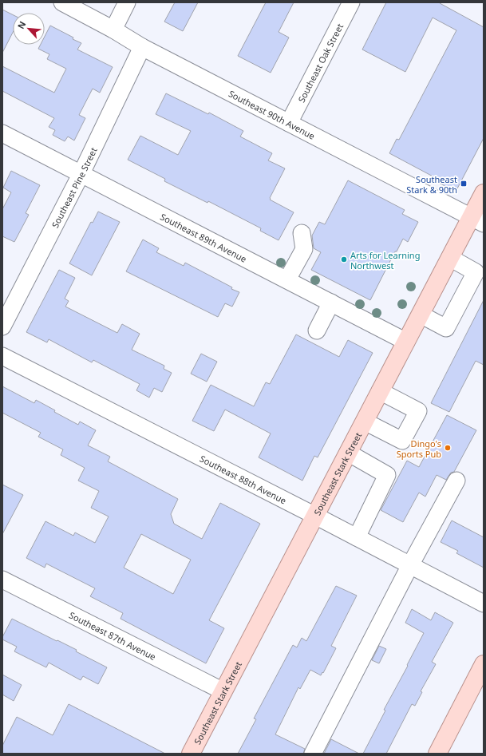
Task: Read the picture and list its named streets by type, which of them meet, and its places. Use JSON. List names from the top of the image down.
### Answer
{
  "streets": {
    "main road": ["Southeast Stark Street"],
    "street": [
      "Southeast Oak Street",
      "Southeast 90th Avenue",
      "Southeast Pine Street",
      "Southeast 89th Avenue",
      "Southeast 88th Avenue",
      "Southeast 87th Avenue"
    ]
  },
  "crossings": [
    ["Southeast Oak Street", "Southeast 90th Avenue"],
    ["Southeast 90th Avenue", "Southeast Pine Street"],
    ["Southeast 90th Avenue", "Southeast Stark Street"],
    ["Southeast Pine Street", "Southeast 89th Avenue"],
    ["Southeast 89th Avenue", "Southeast Stark Street"],
    ["Southeast Stark Street", "Southeast 88th Avenue"],
    ["Southeast Stark Street", "Southeast 87th Avenue"]
  ],
  "places": {
    "transit": ["Southeast Stark & 90th"],
    "other": ["Arts for Learning Northwest", "Dingo's Sports Pub"]
  },
  "north": "top left"
}
